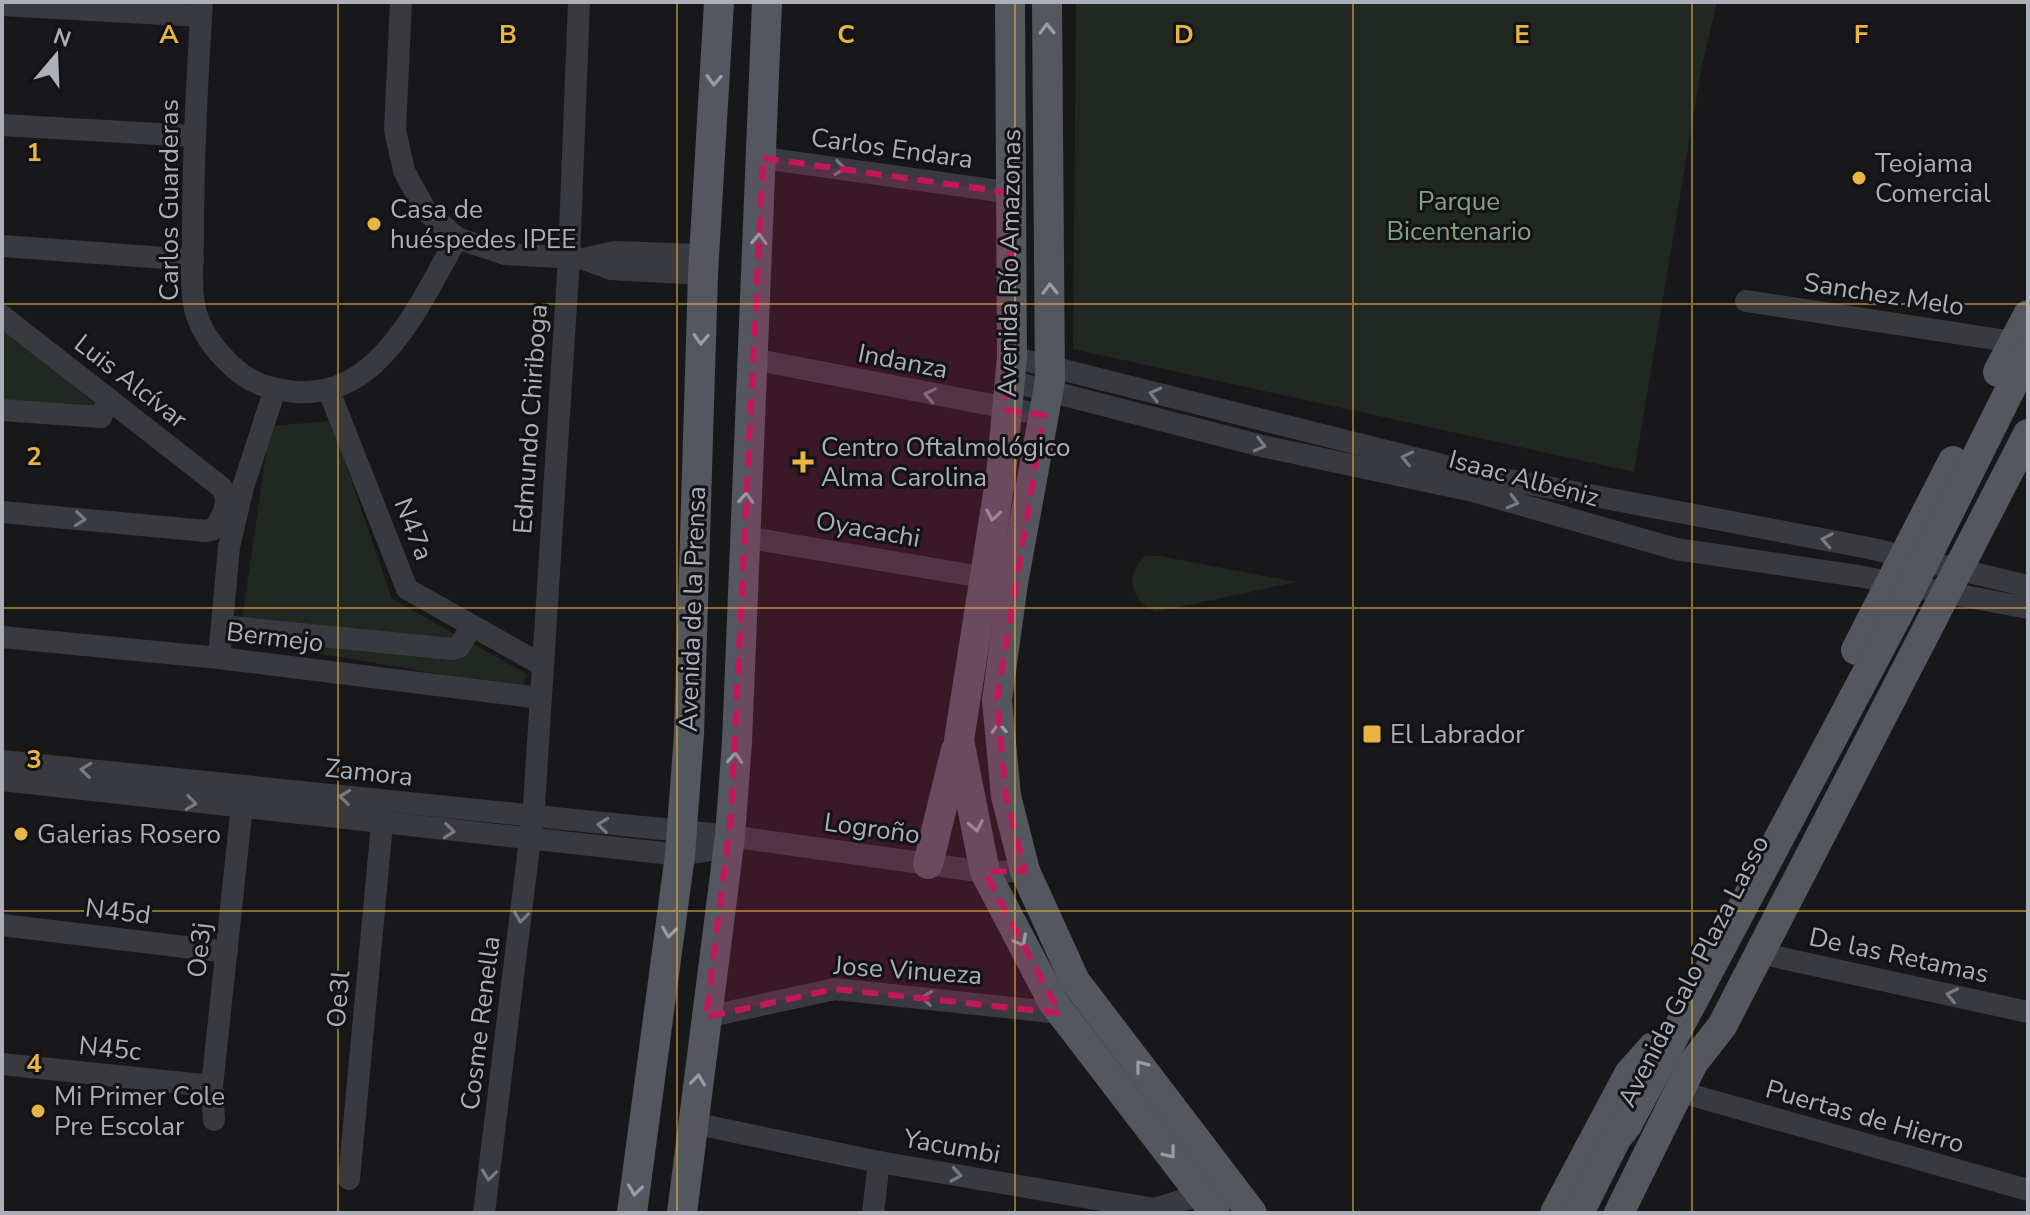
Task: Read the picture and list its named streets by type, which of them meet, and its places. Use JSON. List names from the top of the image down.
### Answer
{
  "streets": {
    "main road": ["Avenida Río Amazonas", "Avenida de la Prensa", "Avenida Galo Plaza Lasso"],
    "street": [
      "Carlos Endara",
      "Carlos Guarderas",
      "Sanchez Melo",
      "Indanza",
      "Luis Alcívar",
      "Edmundo Chiriboga",
      "Isaac Albéniz",
      "N47a",
      "Oyacachi",
      "Bermejo",
      "Zamora",
      "Logroño",
      "N45d",
      "Oe3j",
      "De las Retamas",
      "Jose Vinueza",
      "Oe3l",
      "Cosme Renella",
      "N45c",
      "Puertas de Hierro",
      "Yacumbi"
    ]
  },
  "crossings": [
    ["Carlos Endara", "Avenida Río Amazonas"],
    ["Carlos Endara", "Avenida de la Prensa"],
    ["Carlos Guarderas", "N47a"],
    ["Avenida Río Amazonas", "Indanza"],
    ["Avenida Río Amazonas", "Isaac Albéniz"],
    ["Avenida Río Amazonas", "Oyacachi"],
    ["Avenida Río Amazonas", "Logroño"],
    ["Avenida Río Amazonas", "Jose Vinueza"],
    ["Avenida Río Amazonas", "Yacumbi"],
    ["Sanchez Melo", "Avenida Galo Plaza Lasso"],
    ["Indanza", "Isaac Albéniz"],
    ["Indanza", "Avenida de la Prensa"],
    ["Edmundo Chiriboga", "N47a"],
    ["Edmundo Chiriboga", "Bermejo"],
    ["Edmundo Chiriboga", "Zamora"],
    ["Edmundo Chiriboga", "Cosme Renella"],
    ["Isaac Albéniz", "Avenida Galo Plaza Lasso"],
    ["Oyacachi", "Avenida de la Prensa"],
    ["Avenida de la Prensa", "Zamora"],
    ["Avenida de la Prensa", "Logroño"],
    ["Avenida de la Prensa", "Jose Vinueza"],
    ["Avenida de la Prensa", "Yacumbi"],
    ["Zamora", "Logroño"],
    ["Zamora", "Oe3j"],
    ["Zamora", "Oe3l"],
    ["Zamora", "Cosme Renella"],
    ["N45d", "Oe3j"],
    ["Oe3j", "N45c"],
    ["De las Retamas", "Avenida Galo Plaza Lasso"]
  ],
  "one_way": [
    "Carlos Endara",
    "Indanza",
    "De las Retamas",
    "Jose Vinueza",
    "Cosme Renella",
    "Yacumbi"
  ],
  "parks": ["Parque Bicentenario"],
  "places": {
    "other": [
      "Teojama Comercial",
      "Casa de huéspedes IPEE",
      "Galerias Rosero",
      "Mi Primer Cole Pre Escolar"
    ],
    "health": ["Centro Oftalmológico Alma Carolina"],
    "transit": ["El Labrador"]
  },
  "north": "top",
  "grid": {
    "columns": [
      "A",
      "B",
      "C",
      "D",
      "E",
      "F"
    ],
    "rows": [
      "1",
      "2",
      "3",
      "4"
    ]
  }
}
